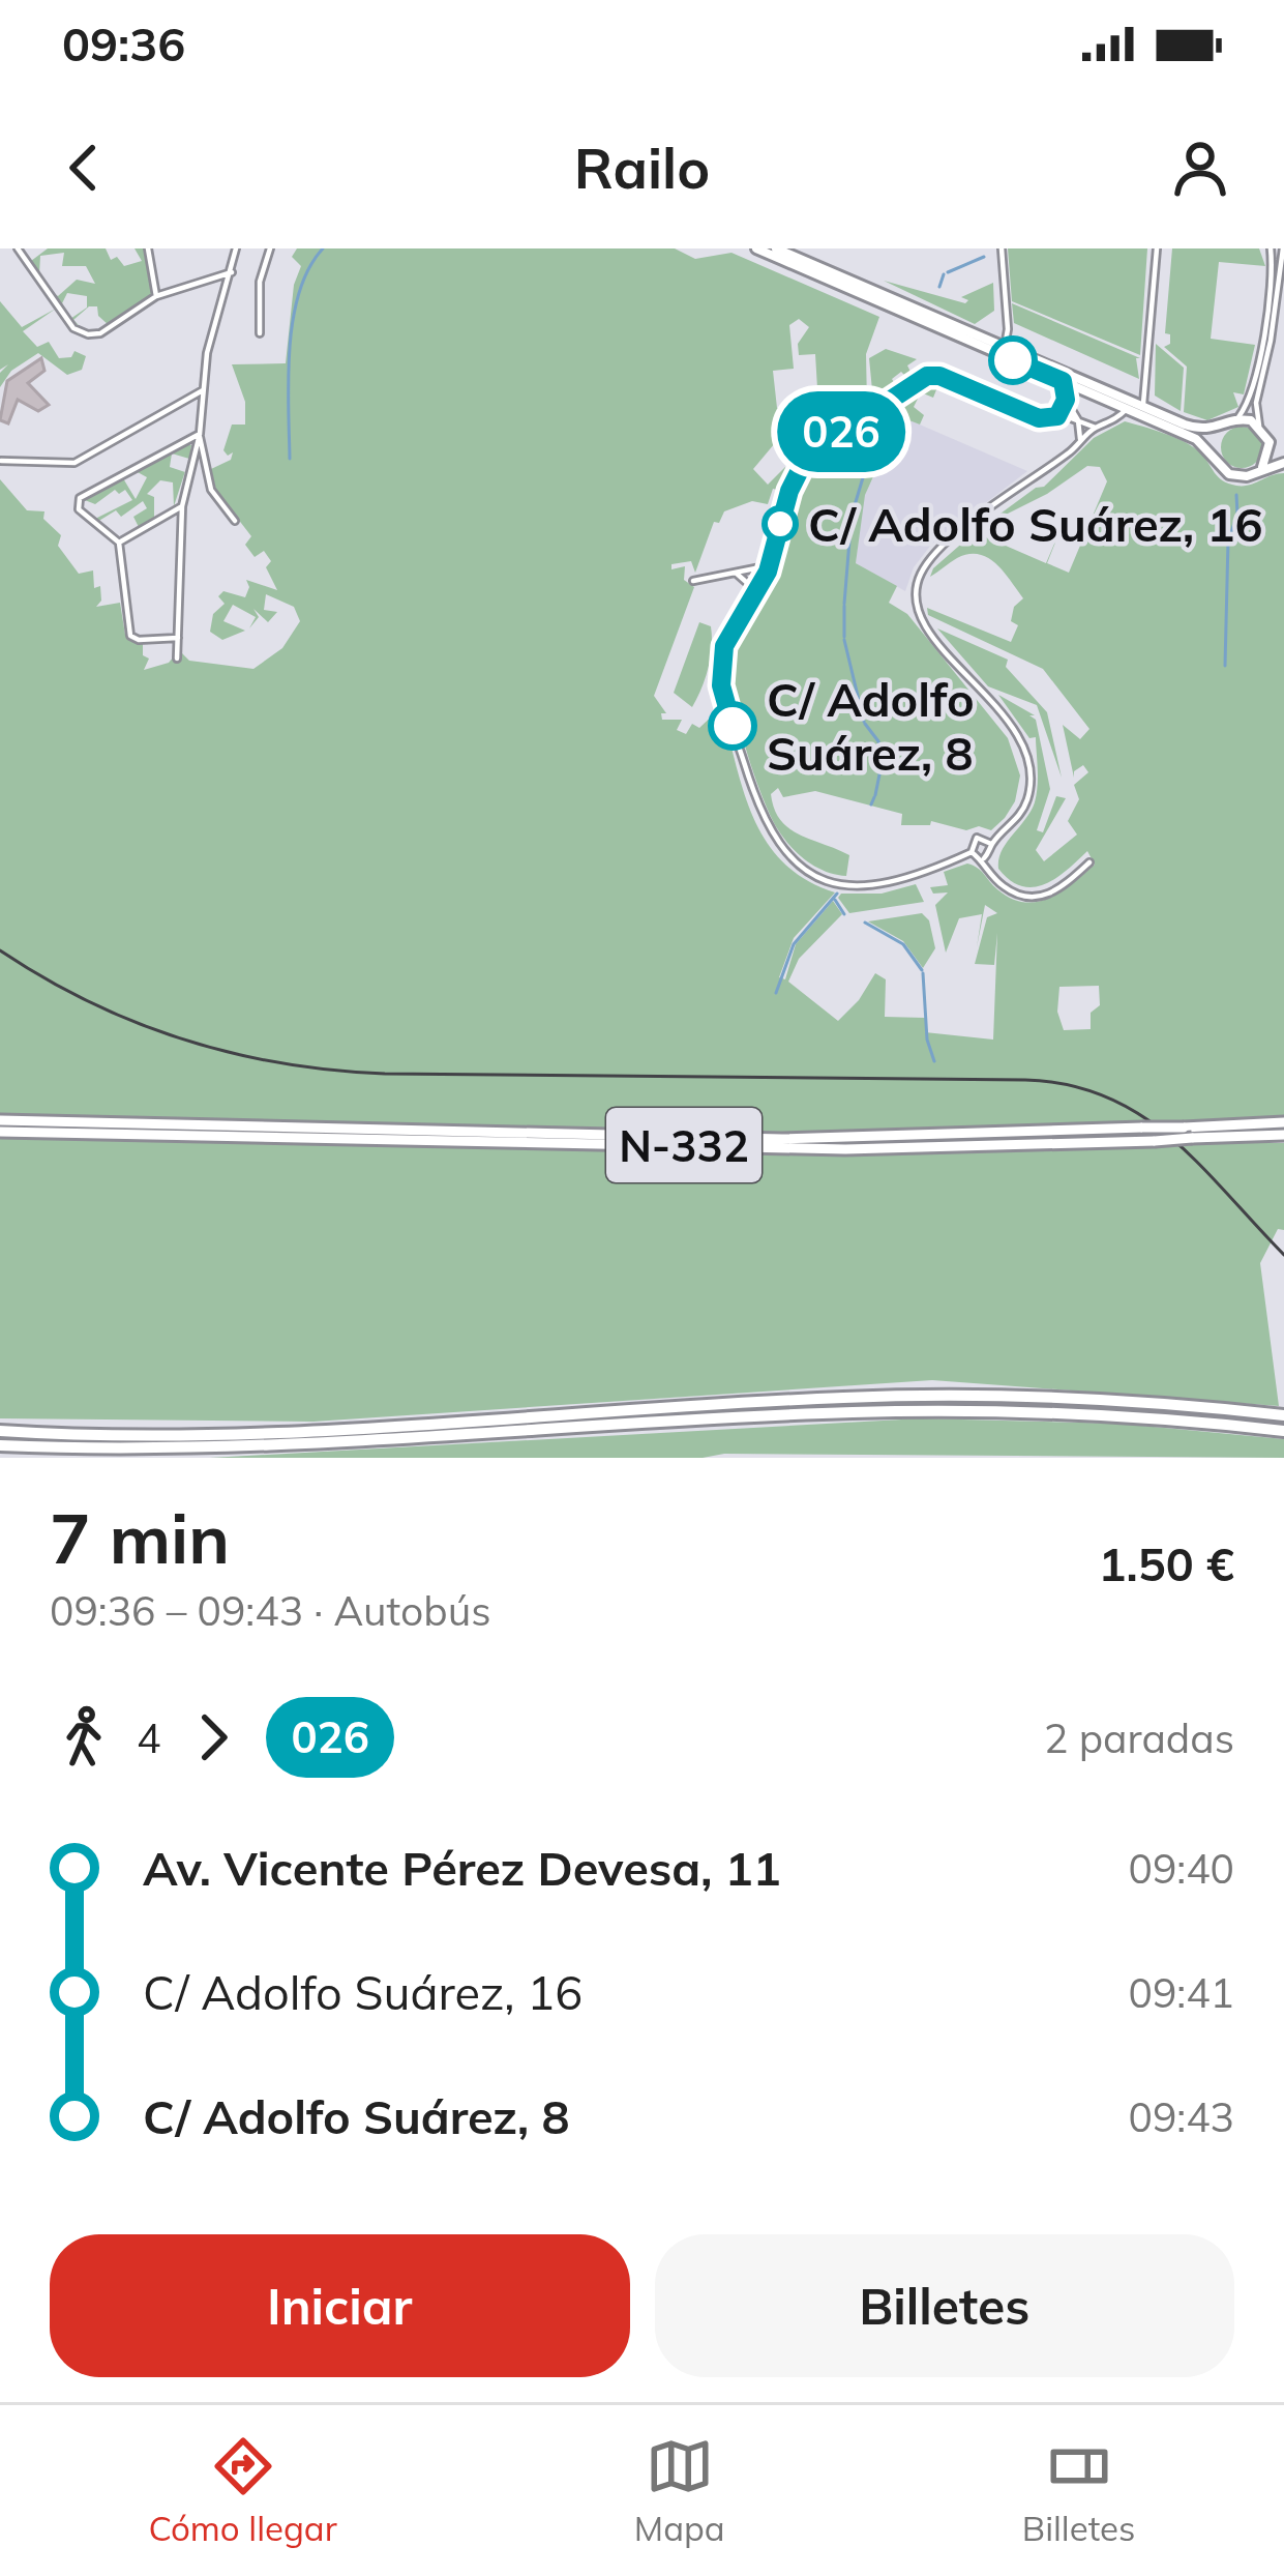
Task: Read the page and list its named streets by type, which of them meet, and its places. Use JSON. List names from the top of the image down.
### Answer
{
  "streets": {
    "highway": ["N-332"]
  },
  "places": ["C/ Adolfo Suárez, 16", "C/ Adolfo Suárez, 8"],
  "lines": ["bus line 026"],
  "page": {
    "status": "09:36",
    "header": "Railo",
    "on_map": "026",
    "heading": ["7 min", "09:36 – 09:43 · Autobús", "1.50 €"],
    "legs": ["4", "026", "2 paradas"],
    "list": [
      {
        "name": "Av. Vicente Pérez Devesa, 11",
        "value": "09:40"
      },
      {
        "name": "C/ Adolfo Suárez, 16",
        "value": "09:41"
      },
      {
        "name": "C/ Adolfo Suárez, 8",
        "value": "09:43"
      }
    ],
    "buttons": ["Iniciar", "Billetes"],
    "tabs": ["Cómo llegar", "Mapa", "Billetes"]
  }
}
